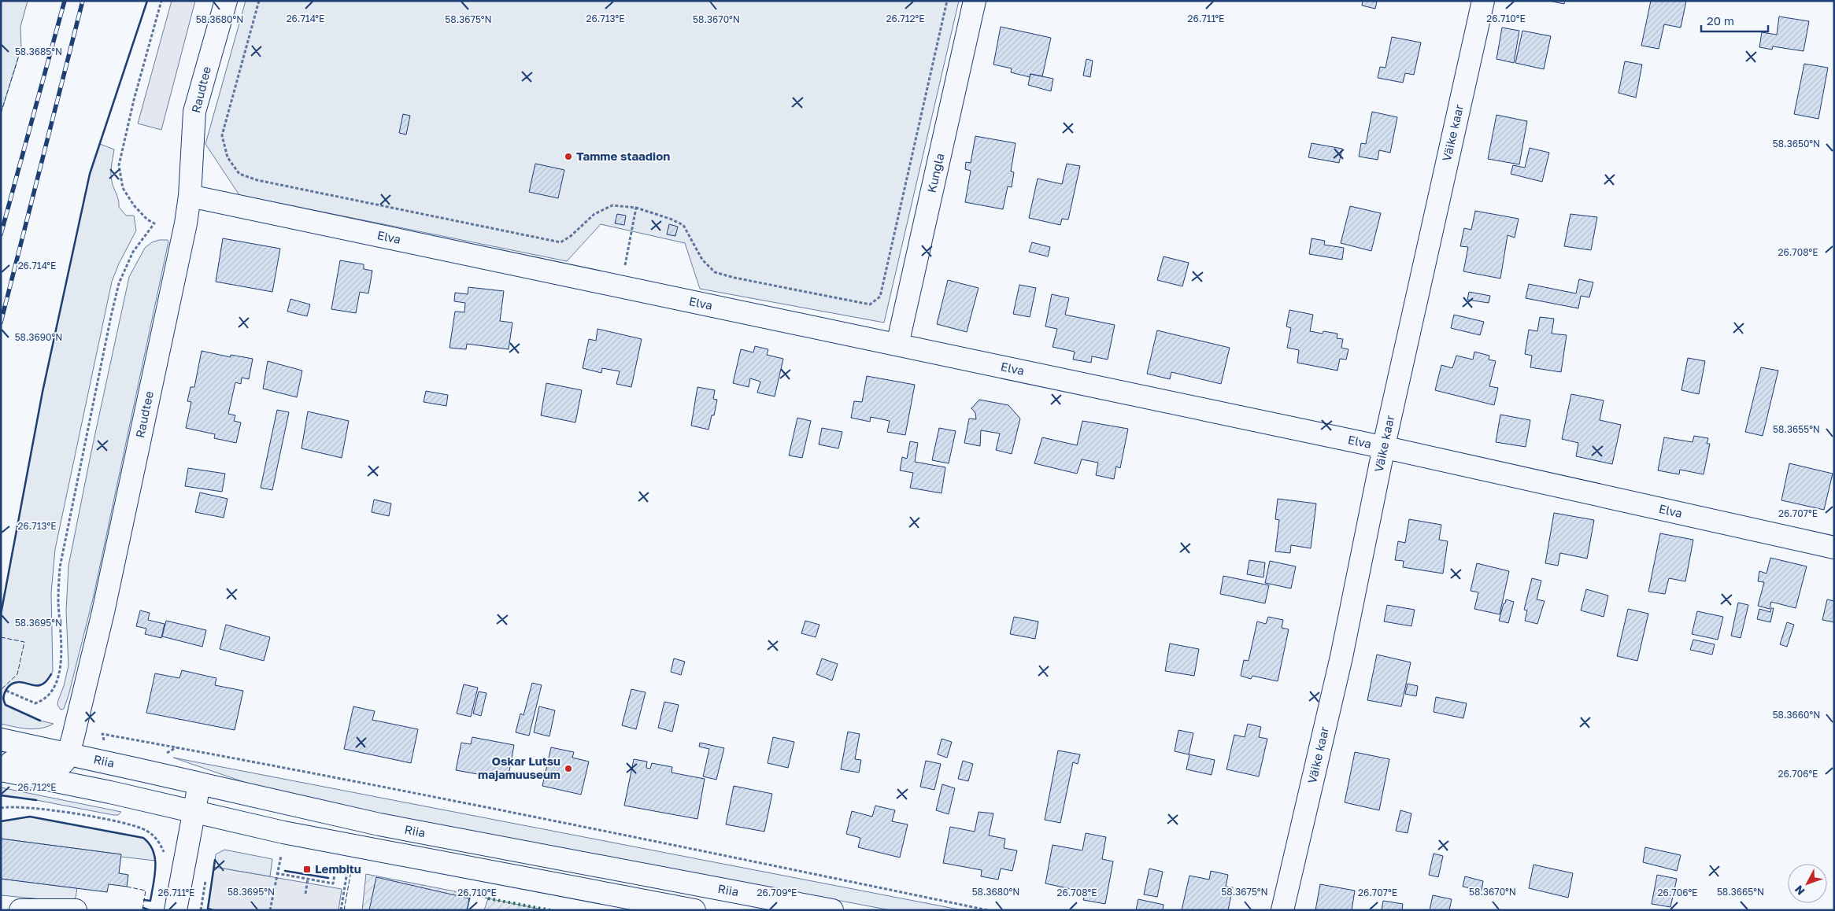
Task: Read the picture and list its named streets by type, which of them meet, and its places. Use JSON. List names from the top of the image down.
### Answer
{
  "streets": {
    "main road": [
      "Raudtee",
      "Väike kaar",
      "Kungla",
      "Elva",
      "Riia"
    ]
  },
  "crossings": [
    ["Raudtee", "Elva"],
    ["Raudtee", "Riia"],
    ["Väike kaar", "Elva"],
    ["Kungla", "Elva"]
  ],
  "places": {
    "other": ["Tamme staadion", "Oskar Lutsu majamuuseum"],
    "transit": ["Lembitu"]
  },
  "scale_bar": "20 m",
  "north": "bottom left",
  "coordinates": [
    "26.714°E",
    "26.713°E",
    "26.712°E",
    "26.711°E",
    "26.710°E",
    "58.3680°N",
    "58.3675°N",
    "58.3670°N",
    "58.3685°N",
    "58.3650°N",
    "26.708°E",
    "58.3690°N",
    "58.3655°N",
    "26.707°E",
    "58.3695°N",
    "58.3660°N",
    "26.706°E",
    "58.3665°N",
    "26.709°E"
  ]
}
